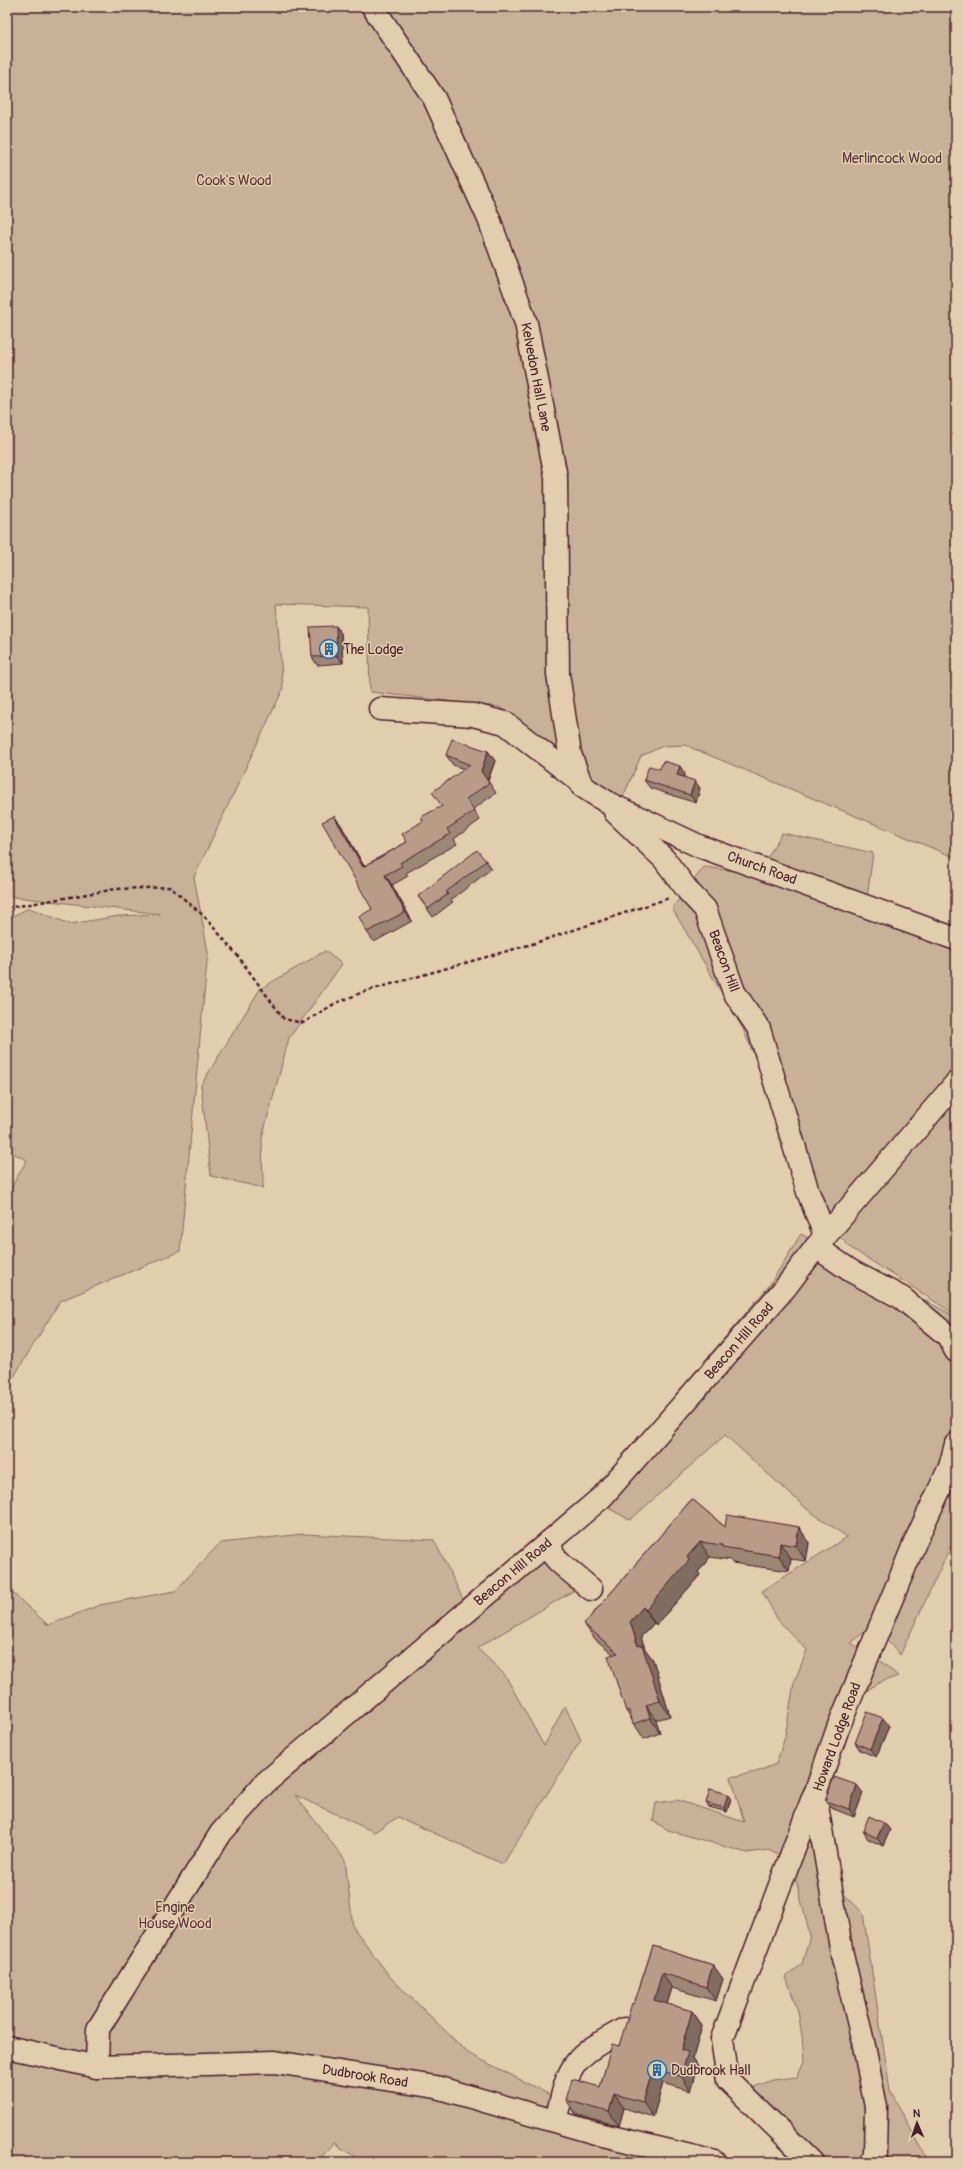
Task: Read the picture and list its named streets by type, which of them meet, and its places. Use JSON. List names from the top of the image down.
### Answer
{
  "streets": {
    "street": [
      "Kelvedon Hall Lane",
      "Church Road",
      "Beacon Hill",
      "Beacon Hill Road",
      "Howard Lodge Road",
      "Dudbrook Road"
    ]
  },
  "crossings": [
    ["Kelvedon Hall Lane", "Church Road"],
    ["Church Road", "Beacon Hill"],
    ["Beacon Hill", "Beacon Hill Road"],
    ["Beacon Hill Road", "Dudbrook Road"]
  ],
  "parks": ["Merlincock Wood", "Cook's Wood", "Engine House Wood"],
  "places": {
    "building": ["The Lodge", "Dudbrook Hall"]
  },
  "north": "top"
}
